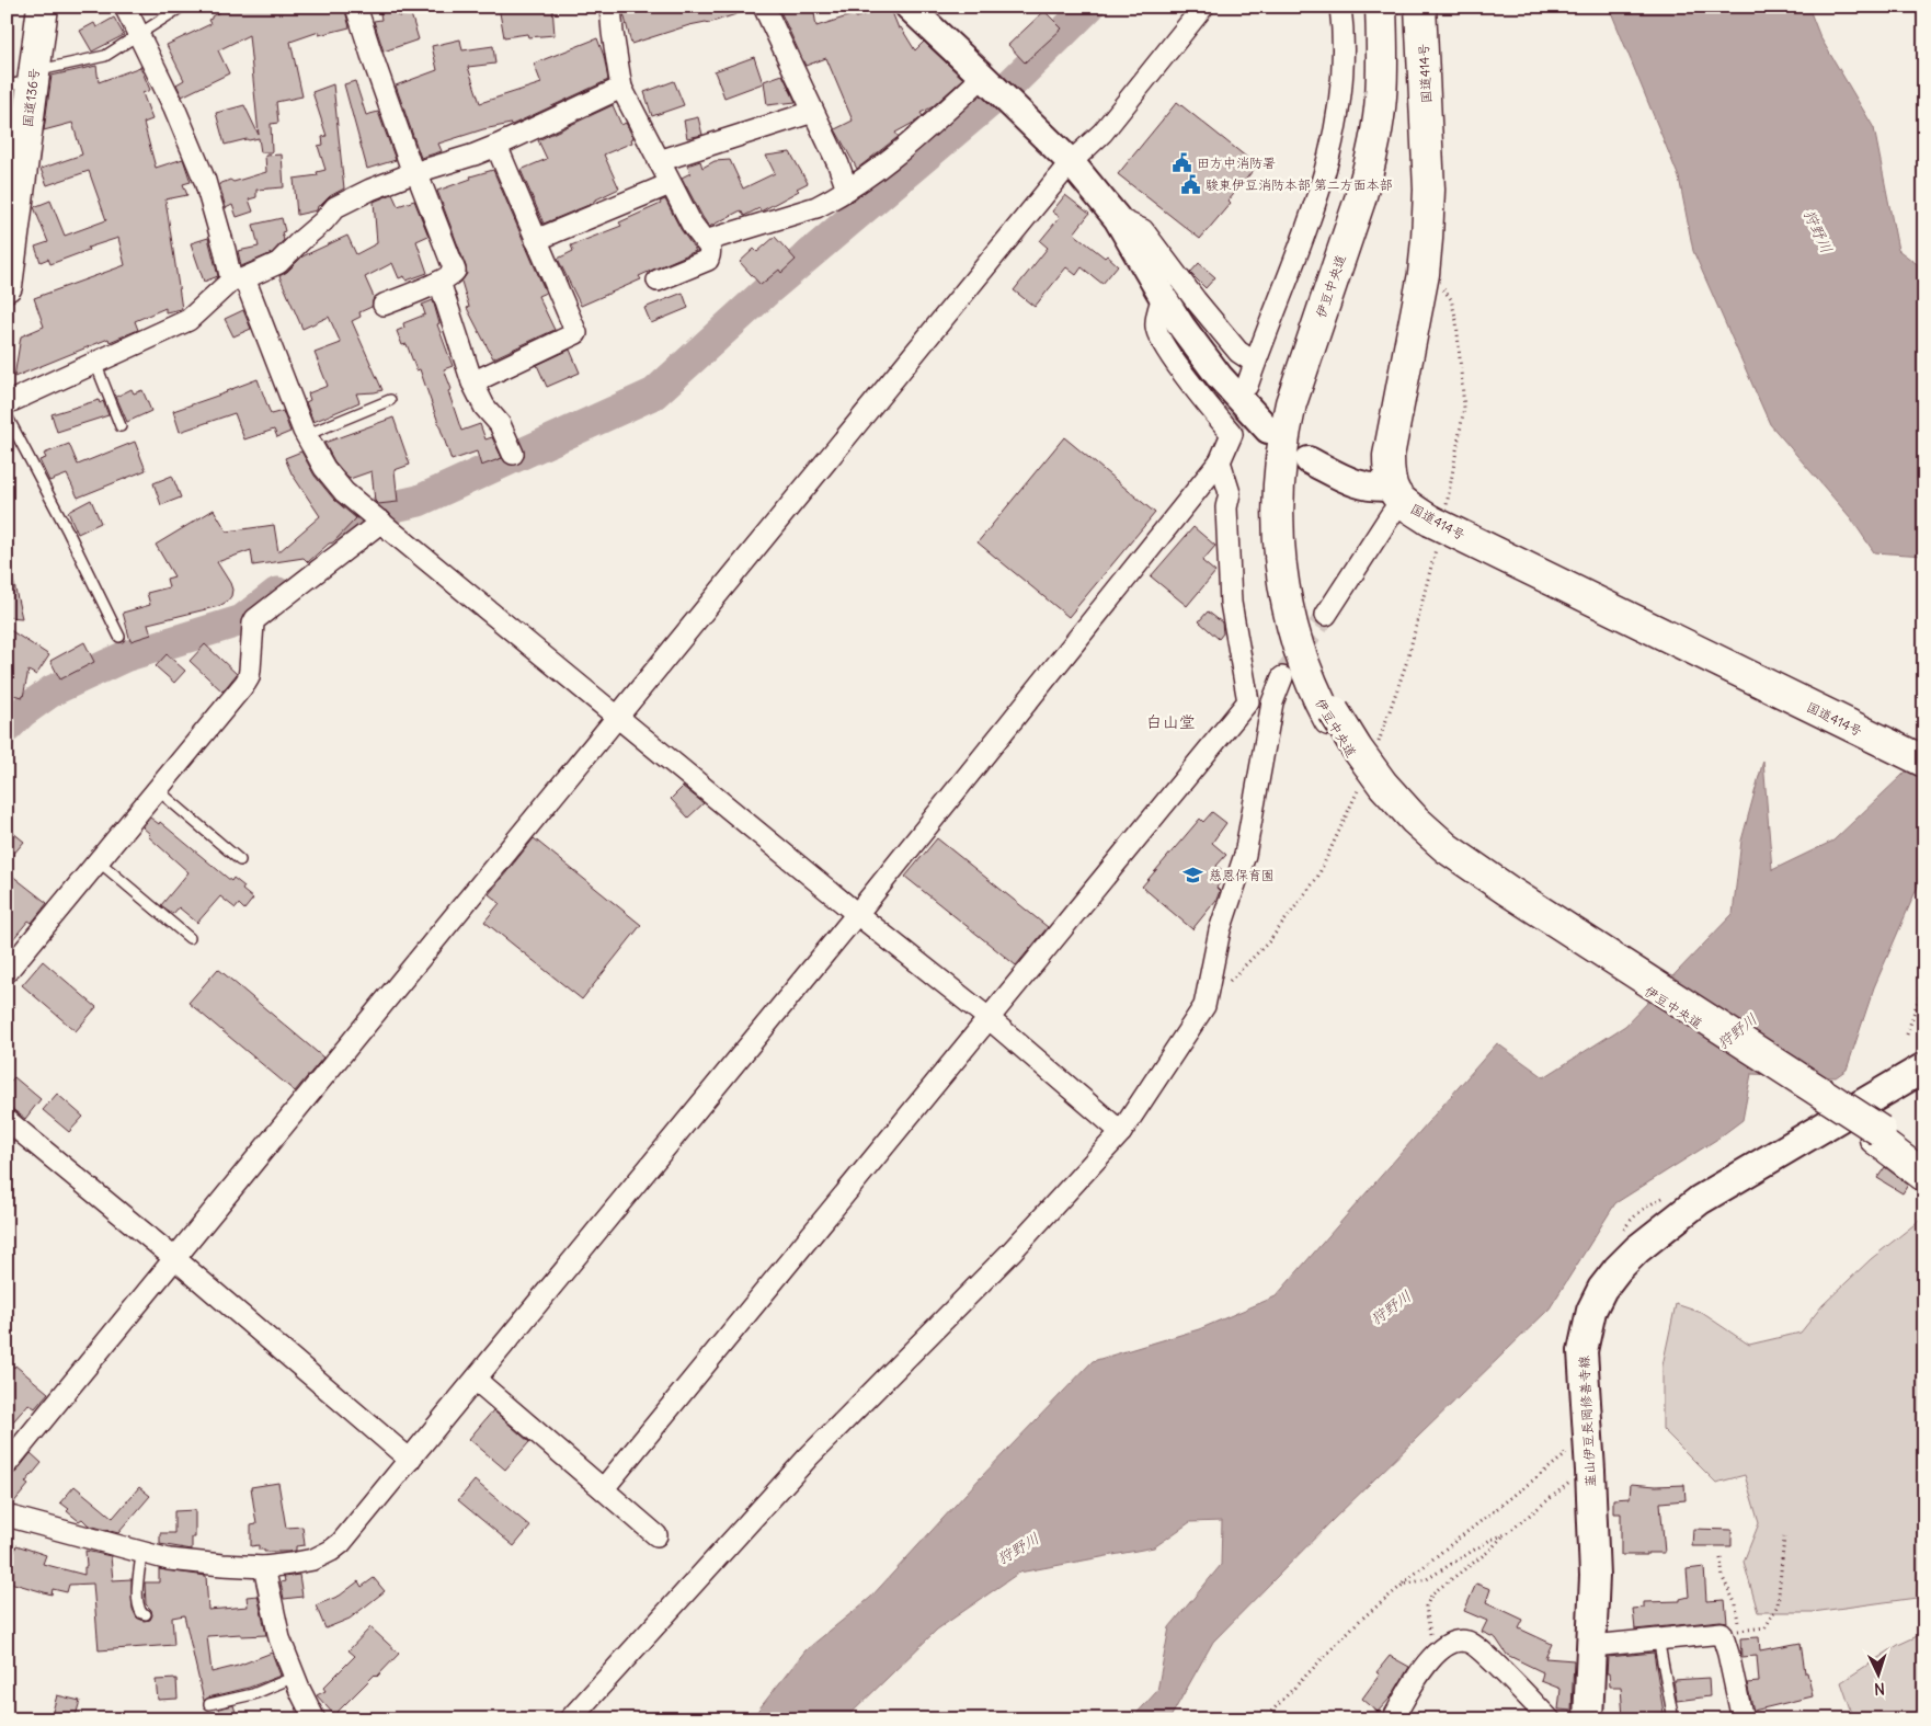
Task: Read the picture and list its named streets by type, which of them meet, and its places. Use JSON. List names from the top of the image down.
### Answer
{
  "streets": {
    "highway": ["国道414号", "国道136号", "伊豆中央道"],
    "main road": ["韮山伊豆長岡修善寺線"]
  },
  "districts": ["白山堂"],
  "water": ["狩野川"],
  "places": {
    "public building": ["田方中消防署", "駿東伊豆消防本部 第二方面本部"],
    "school or university": ["慈恩保育園"]
  },
  "north": "bottom"
}
